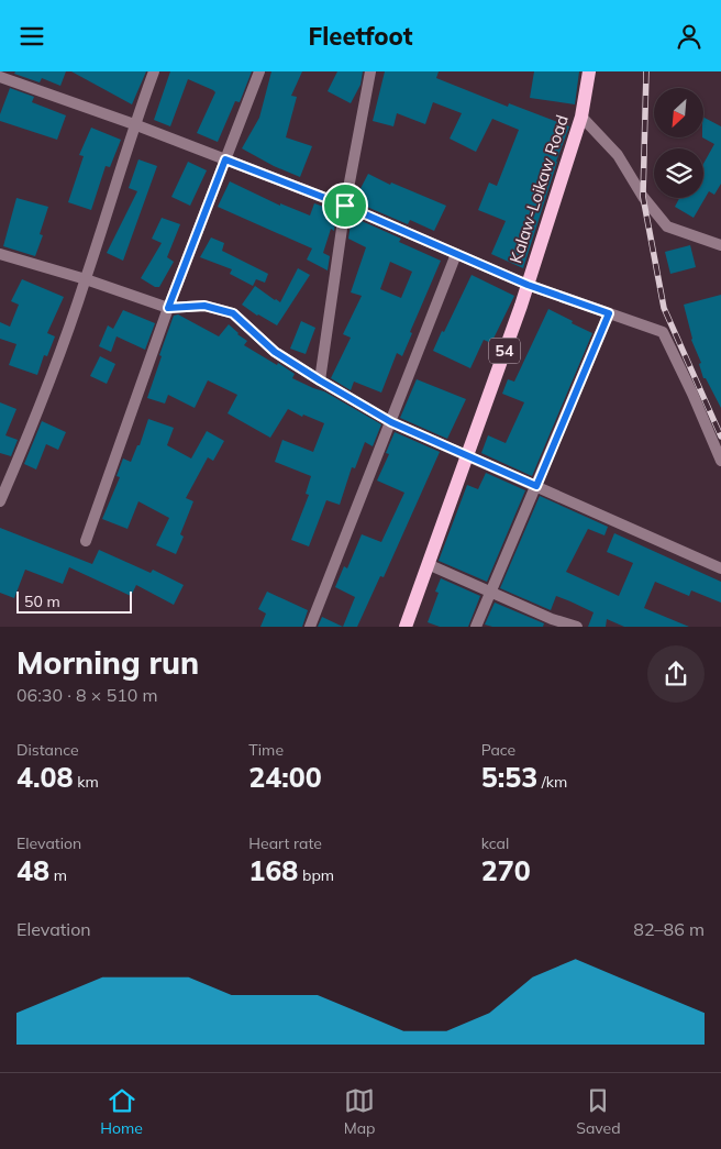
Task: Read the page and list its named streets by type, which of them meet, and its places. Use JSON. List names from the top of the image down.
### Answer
{
  "streets": {
    "main road": ["Kalaw-Loikaw Road", "54"]
  },
  "scale_bar": "50 m",
  "north": "bottom left",
  "page": {
    "header": "Fleetfoot",
    "scale": "50 m",
    "heading": ["Morning run", "06:30 · 8 × 510 m"],
    "stats": [
      ["Distance", "4.08 km"],
      ["Time", "24:00"],
      ["Pace", "5:53 /km"],
      ["Elevation", "48 m"],
      ["Heart rate", "168 bpm"],
      ["kcal", "270"]
    ],
    "chart": ["Elevation", "82–86 m"],
    "tabs": ["Home", "Map", "Saved"]
  }
}
